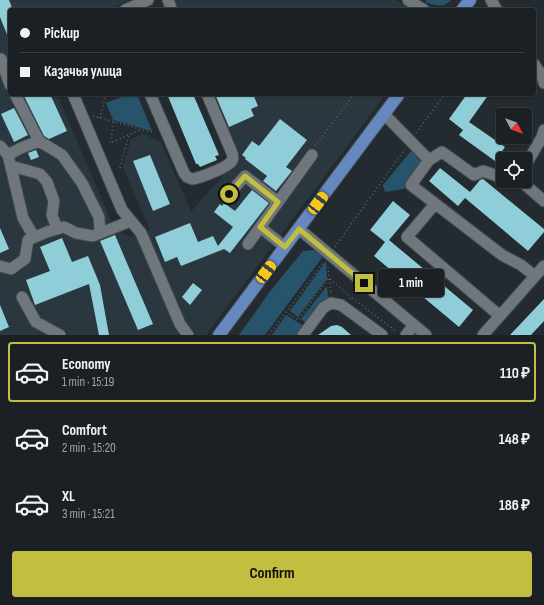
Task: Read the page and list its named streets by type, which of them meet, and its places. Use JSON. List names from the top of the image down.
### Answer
{
  "north": "bottom right",
  "page": {
    "banner": ["Pickup", "Казачья улица"],
    "bubble": "1 min",
    "list": [
      {
        "name": "Economy",
        "note": "1 min · 15:19",
        "value": "110 ₽"
      },
      {
        "name": "Comfort",
        "note": "2 min · 15:20",
        "value": "148 ₽"
      },
      {
        "name": "XL",
        "note": "3 min · 15:21",
        "value": "186 ₽"
      }
    ],
    "buttons": "Confirm"
  }
}
